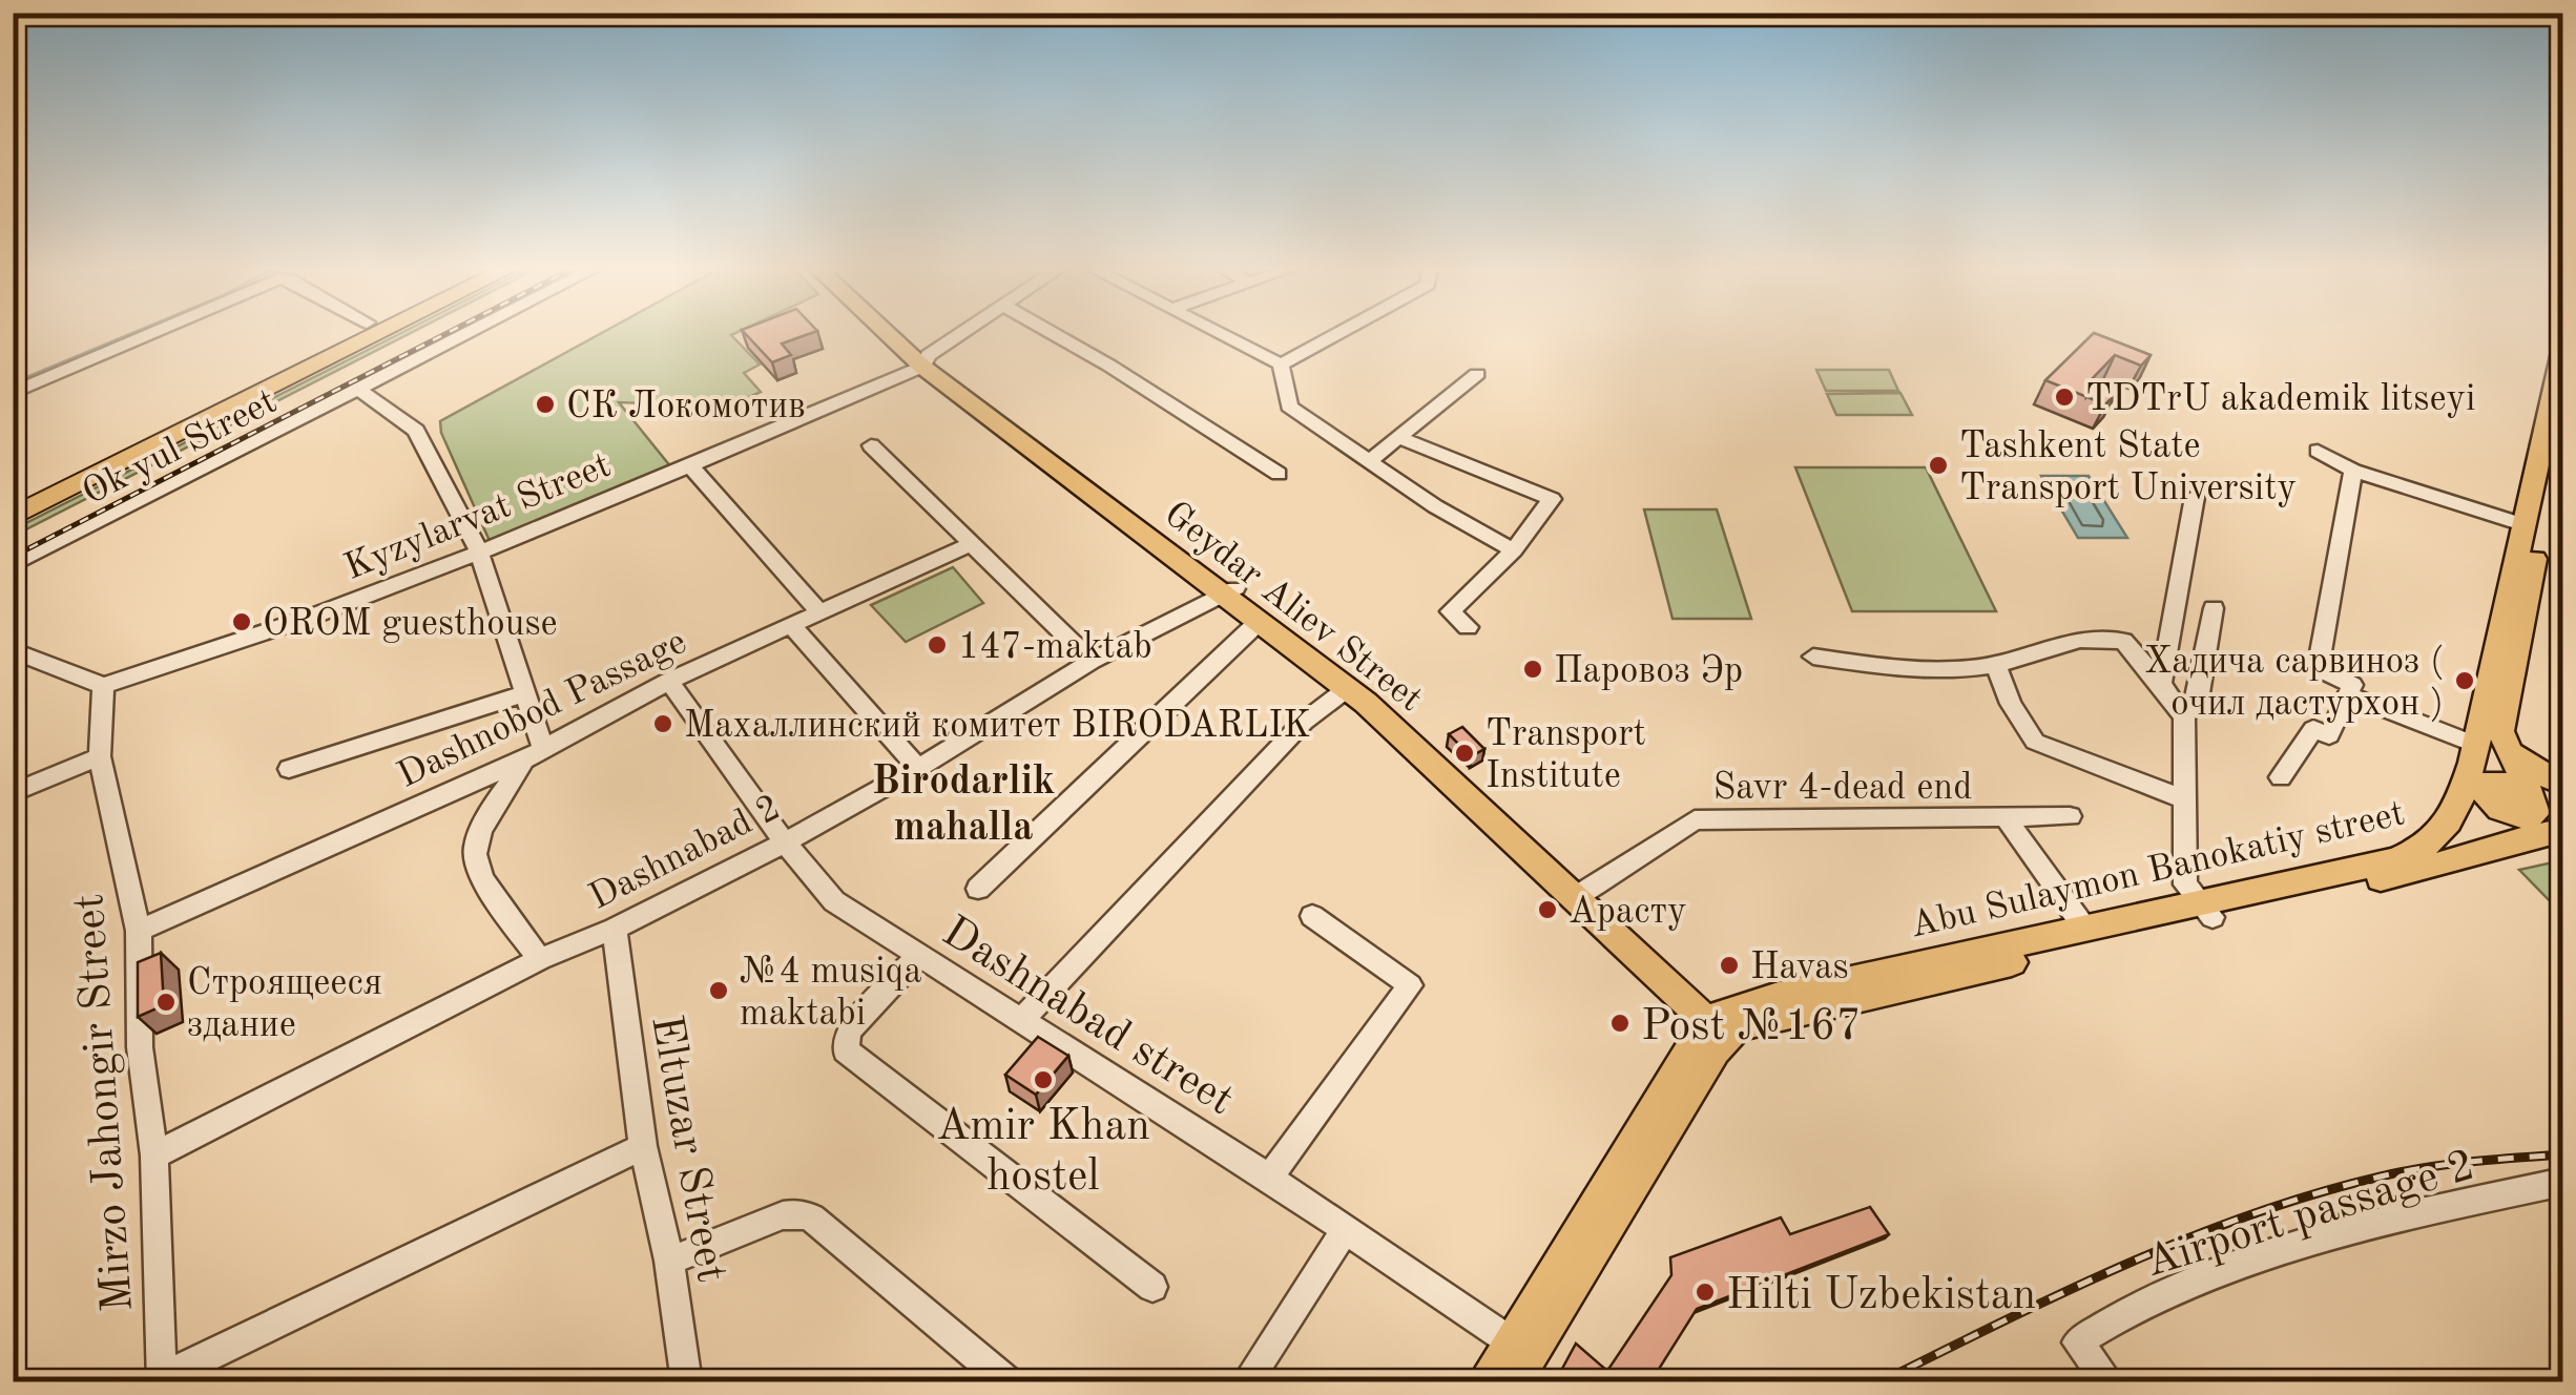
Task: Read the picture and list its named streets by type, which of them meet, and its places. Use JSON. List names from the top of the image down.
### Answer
{
  "streets": {
    "main road": ["Geydar Aliev Street", "Abu Sulaymon Banokatiy street"],
    "street": [
      "Ok yul Street",
      "Kyzylarvat Street",
      "Dashnobod Passage",
      "Savr 4-dead end",
      "Dashnabad 2",
      "Dashnabad street",
      "Mirzo Jahongir Street",
      "Eltuzar Street",
      "Аirport passage 2"
    ]
  },
  "crossings": [
    ["Kyzylarvat Street", "Geydar Aliev Street"],
    ["Geydar Aliev Street", "Savr 4-dead end"],
    ["Geydar Aliev Street", "Dashnabad 2"],
    ["Geydar Aliev Street", "Abu Sulaymon Banokatiy street"],
    ["Dashnobod Passage", "Dashnabad street"],
    ["Dashnobod Passage", "Mirzo Jahongir Street"],
    ["Dashnabad 2", "Dashnabad street"],
    ["Dashnabad 2", "Mirzo Jahongir Street"],
    ["Dashnabad 2", "Eltuzar Street"]
  ],
  "districts": ["Birodarlik mahalla"],
  "places": [
    "TDTrU akademik litseyi",
    "СК Локомотив",
    "Tashkent State Transport University",
    "OROM guesthouse",
    "147-maktab",
    "Паровоз Эр",
    "Хадича сарвиноз ( очил дастурхон )",
    "Махаллинский комитет BIRODARLIK",
    "Transport Institute",
    "Арасту",
    "Havas",
    "№4 musiqa maktabi",
    "Строящееся здание",
    "Post №167",
    "Amir Khan hostel",
    "Hilti Uzbekistan"
  ]
}
